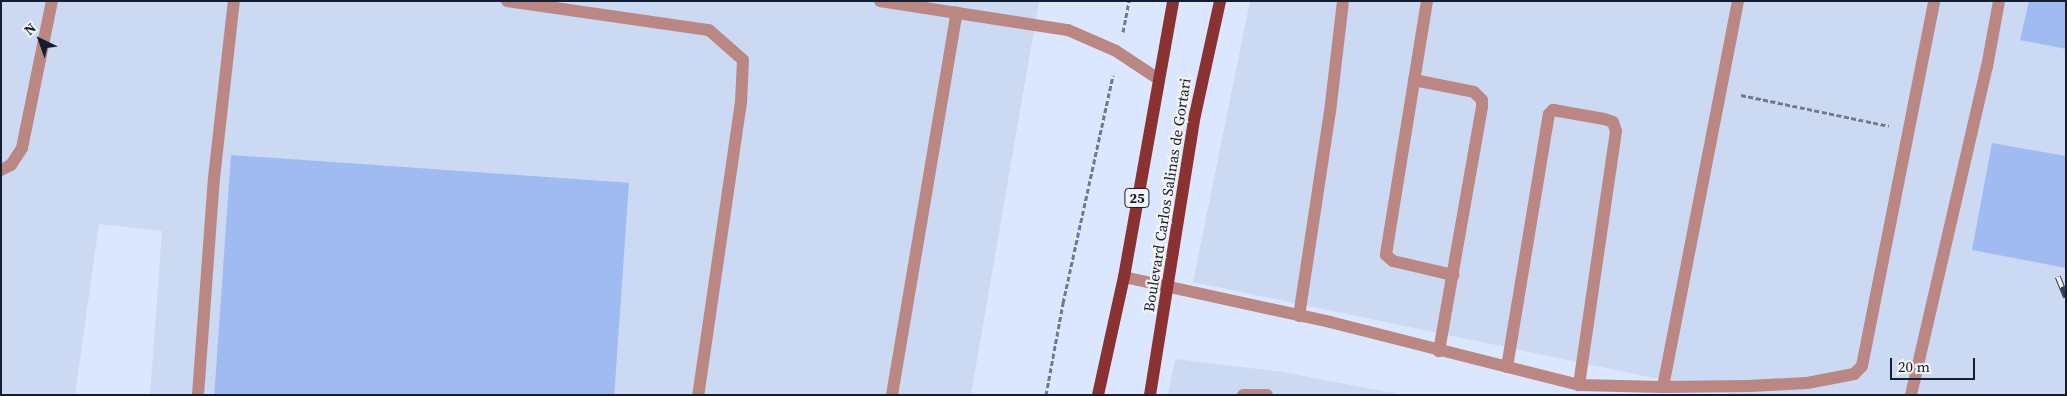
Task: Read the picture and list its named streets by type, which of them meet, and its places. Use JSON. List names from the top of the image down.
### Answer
{
  "streets": {
    "main road": ["Boulevard Carlos Salinas de Gortari", "25"]
  },
  "scale_bar": "20 m",
  "north": "top left"
}
